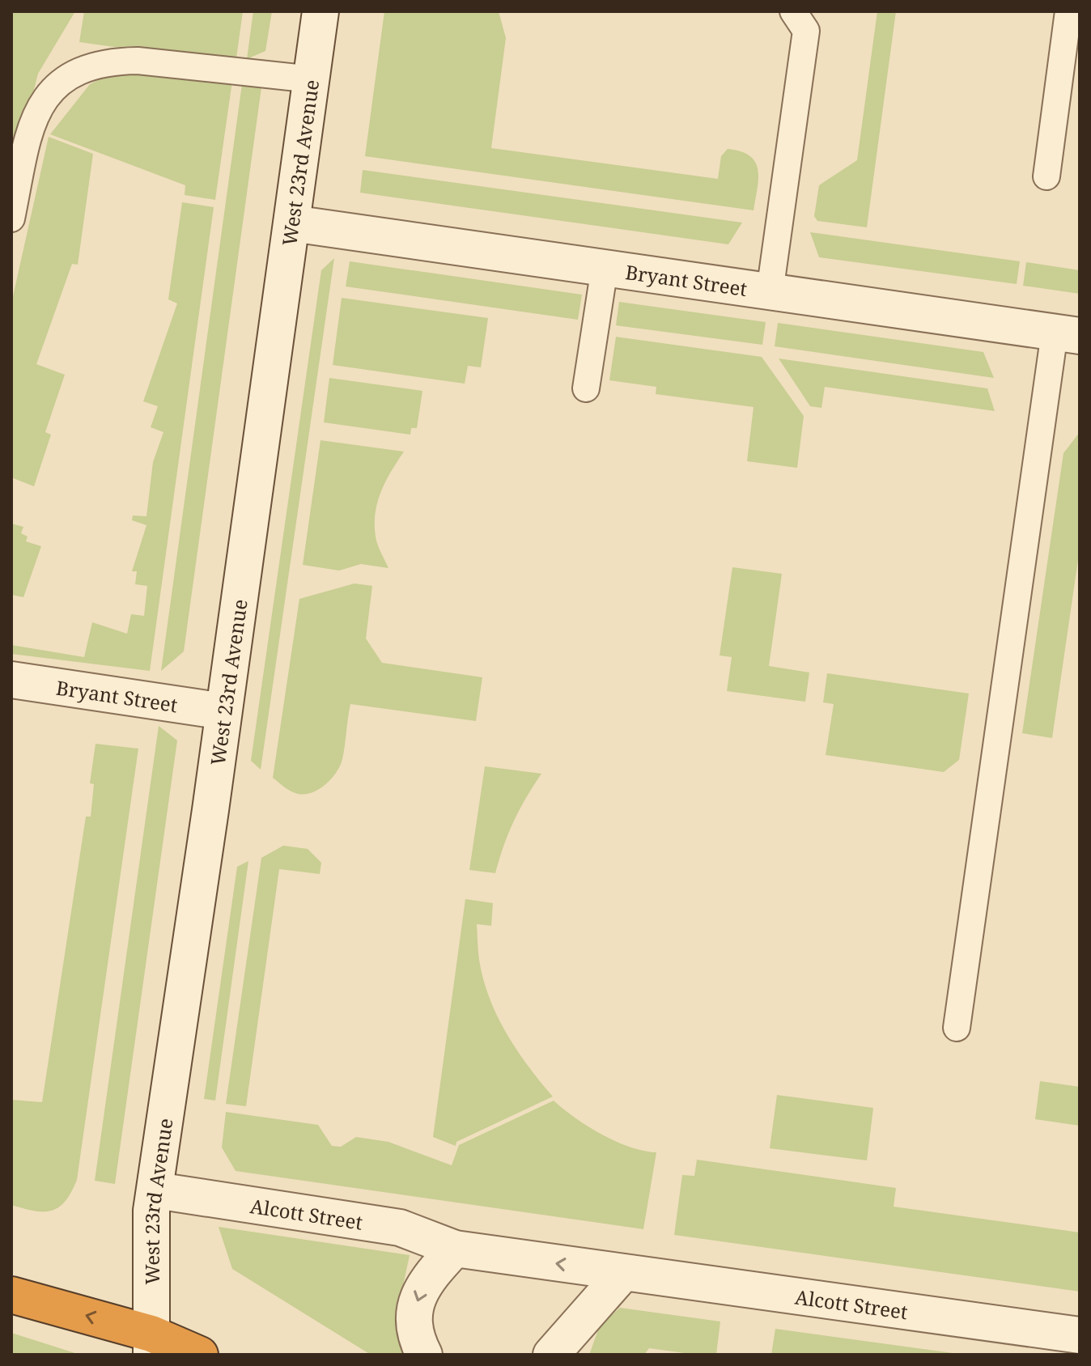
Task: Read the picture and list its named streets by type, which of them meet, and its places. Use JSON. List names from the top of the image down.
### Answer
{
  "streets": {
    "street": ["West 23rd Avenue", "Bryant Street", "Alcott Street"]
  },
  "crossings": [
    ["West 23rd Avenue", "Bryant Street"],
    ["West 23rd Avenue", "Alcott Street"]
  ]
}
